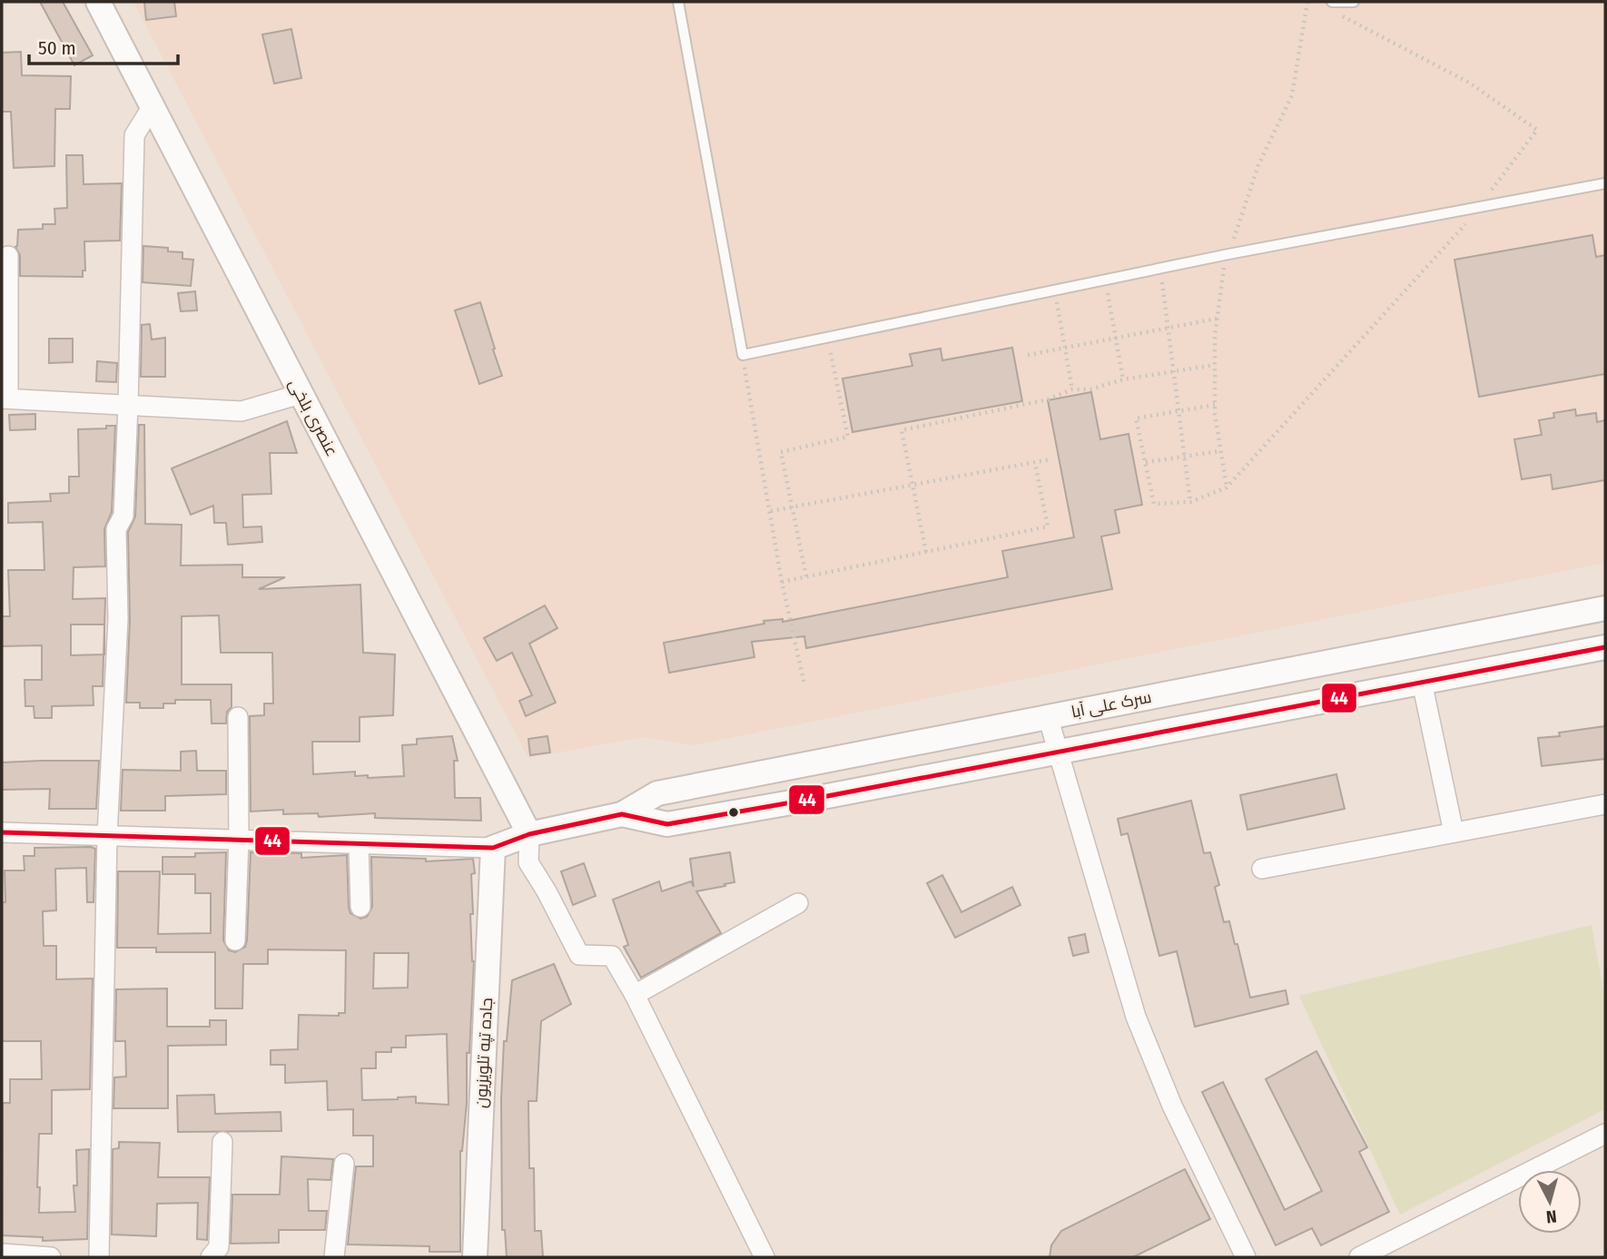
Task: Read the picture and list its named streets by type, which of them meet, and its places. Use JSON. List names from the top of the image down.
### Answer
{
  "streets": {
    "street": ["عنصری بلخی", "سرک علی آبا", "جاده تپه تلویزیون"]
  },
  "lines": ["transit line 44"],
  "scale_bar": "50 m",
  "north": "bottom"
}
